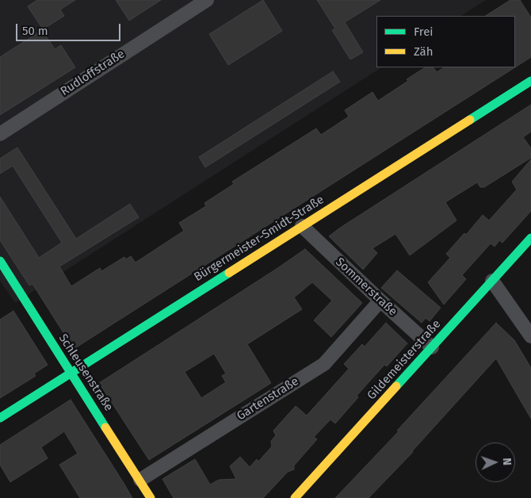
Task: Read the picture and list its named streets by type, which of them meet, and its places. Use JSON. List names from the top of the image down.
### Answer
{
  "streets": {
    "street": [
      "Rudloffstraße",
      "Bürgermeister-Smidt-Straße",
      "Sommerstraße",
      "Gildemeisterstraße",
      "Schleusenstraße",
      "Gartenstraße"
    ]
  },
  "crossings": [
    ["Bürgermeister-Smidt-Straße", "Sommerstraße"],
    ["Bürgermeister-Smidt-Straße", "Schleusenstraße"],
    ["Sommerstraße", "Gildemeisterstraße"],
    ["Sommerstraße", "Gartenstraße"],
    ["Schleusenstraße", "Gartenstraße"]
  ],
  "legend": ["Frei", "Zäh"],
  "scale_bar": "50 m",
  "north": "right"
}
